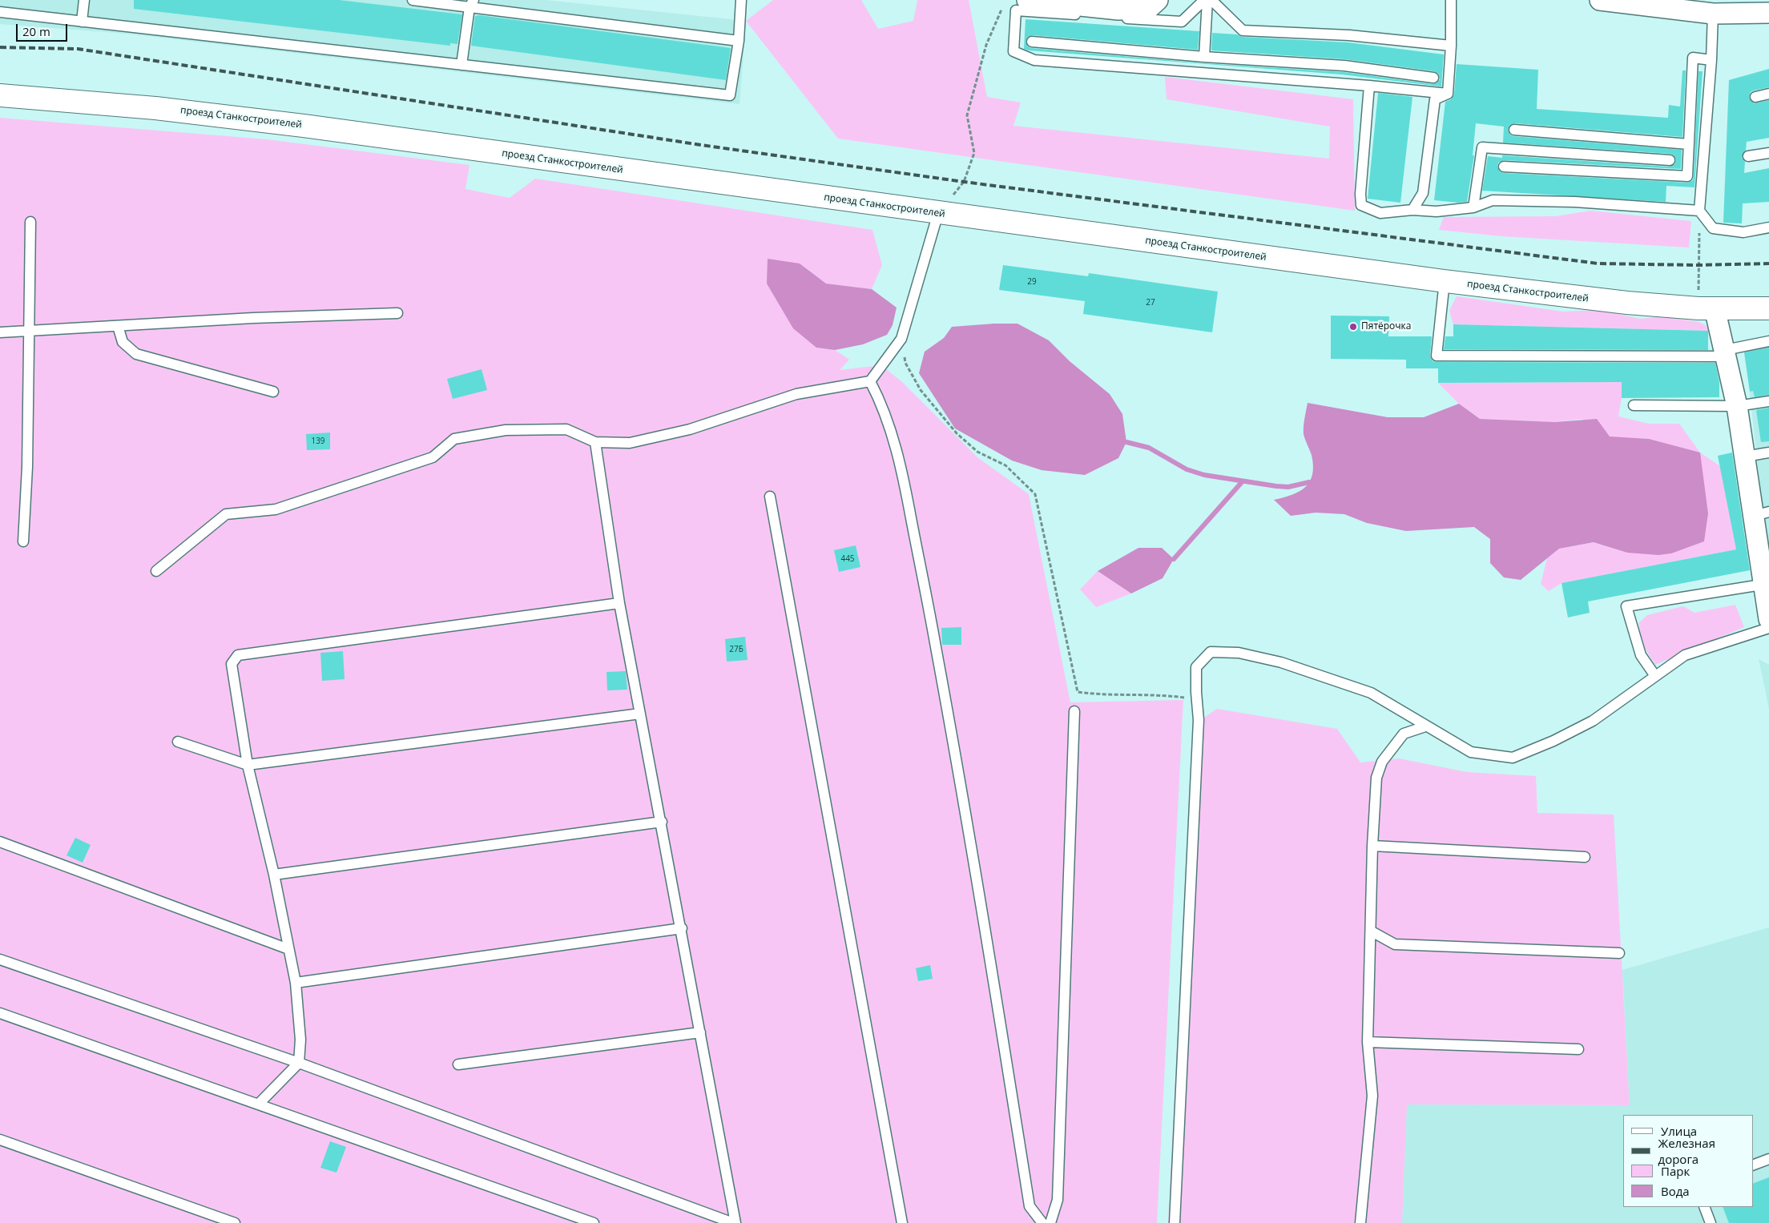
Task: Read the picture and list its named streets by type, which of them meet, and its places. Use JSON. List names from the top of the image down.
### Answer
{
  "streets": {
    "main road": ["проезд Станкостроителей"]
  },
  "places": ["Пятёрочка"],
  "house_numbers": [
    "29",
    "27",
    "139",
    "445",
    "27Б"
  ],
  "legend": [
    "Улица",
    "Железная дорога",
    "Парк",
    "Вода"
  ],
  "scale_bar": "20 m"
}
